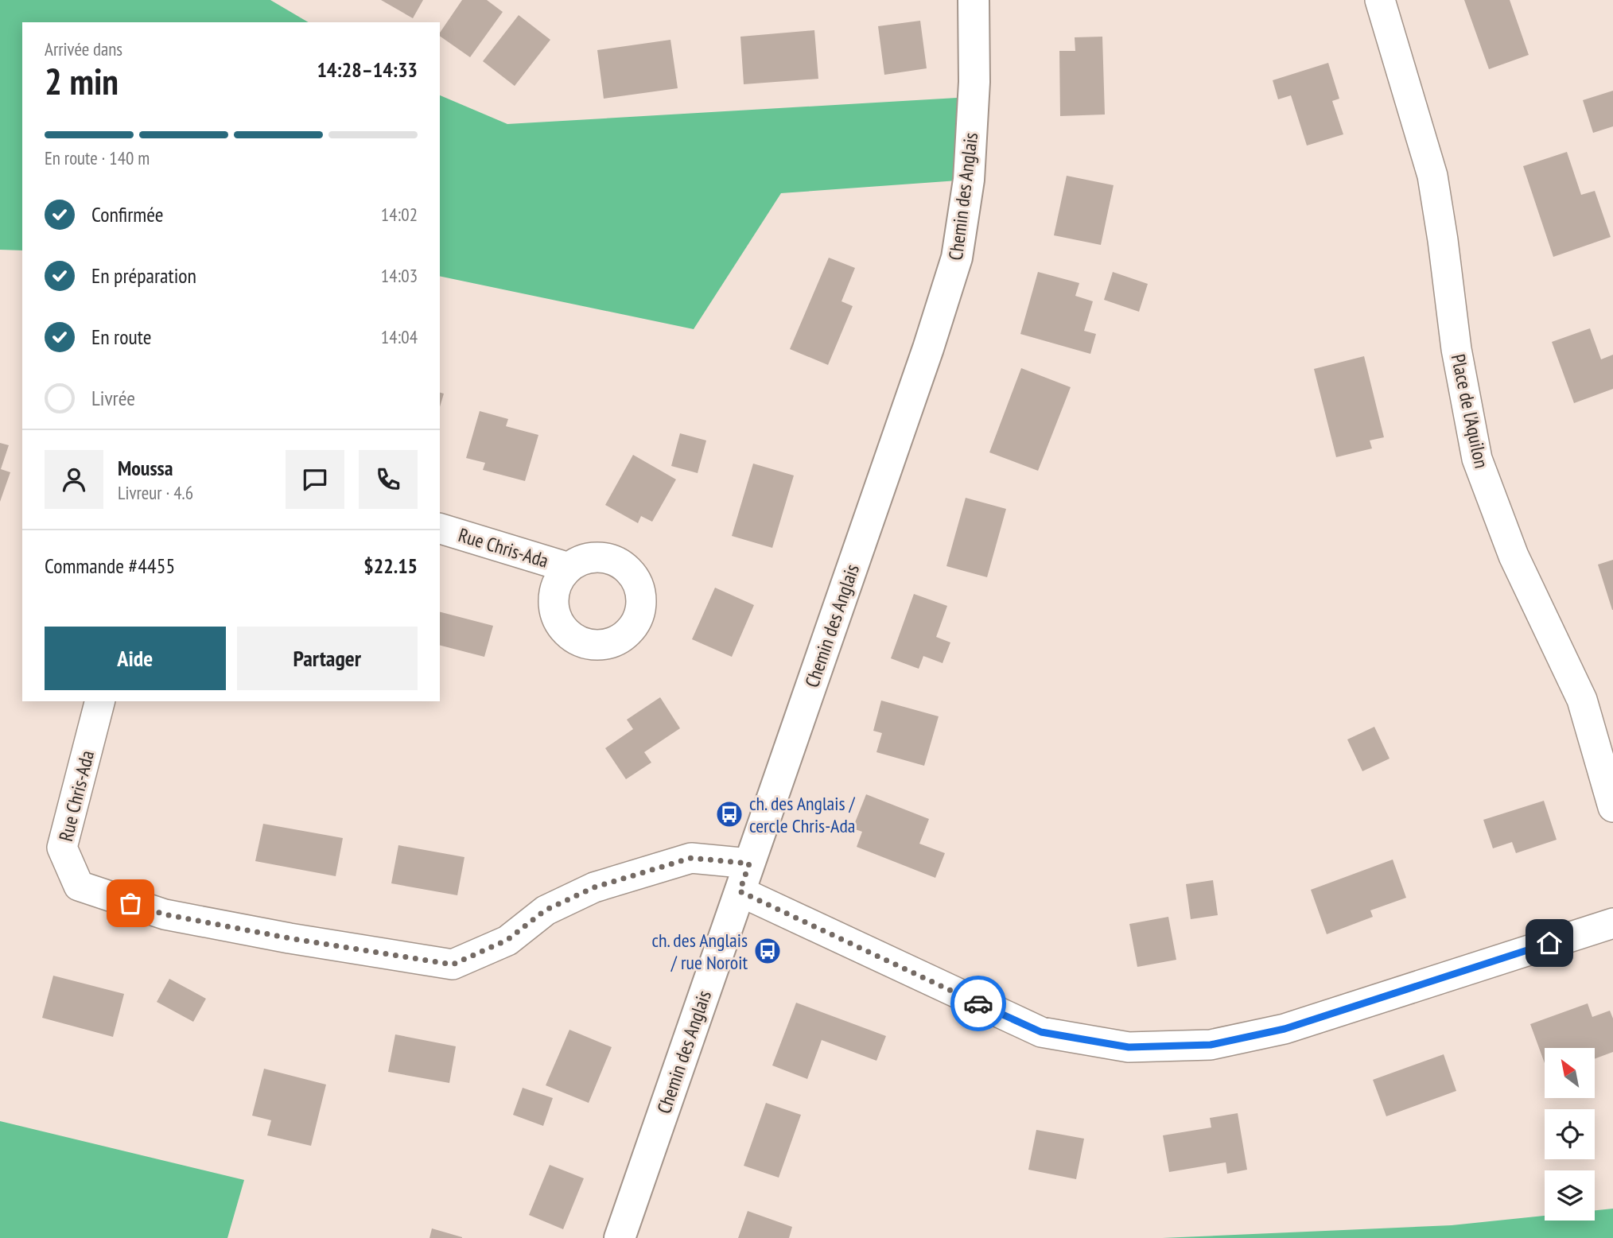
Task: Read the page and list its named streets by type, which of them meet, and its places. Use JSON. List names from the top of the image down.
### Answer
{
  "streets": {
    "street": ["Chemin des Anglais", "Place de l'Aquilon", "Rue Chris-Ada"]
  },
  "crossings": [
    ["Chemin des Anglais", "Rue Chris-Ada"]
  ],
  "places": {
    "bus stop": ["ch. des Anglais / cercle Chris-Ada", "ch. des Anglais / rue Noroit"]
  },
  "north": "top left",
  "page": {
    "heading": ["2 min", "Arrivée dans", "14:28–14:33"],
    "panel": [
      "Moussa",
      "Livreur · 4.6",
      "Commande #4455",
      "$22.15"
    ],
    "bar": "En route · 140 m",
    "list": [
      ["Confirmée", "14:02"],
      ["En préparation", "14:03"],
      ["En route", "14:04"],
      "Livrée"
    ],
    "buttons": ["Aide", "Partager"]
  }
}
